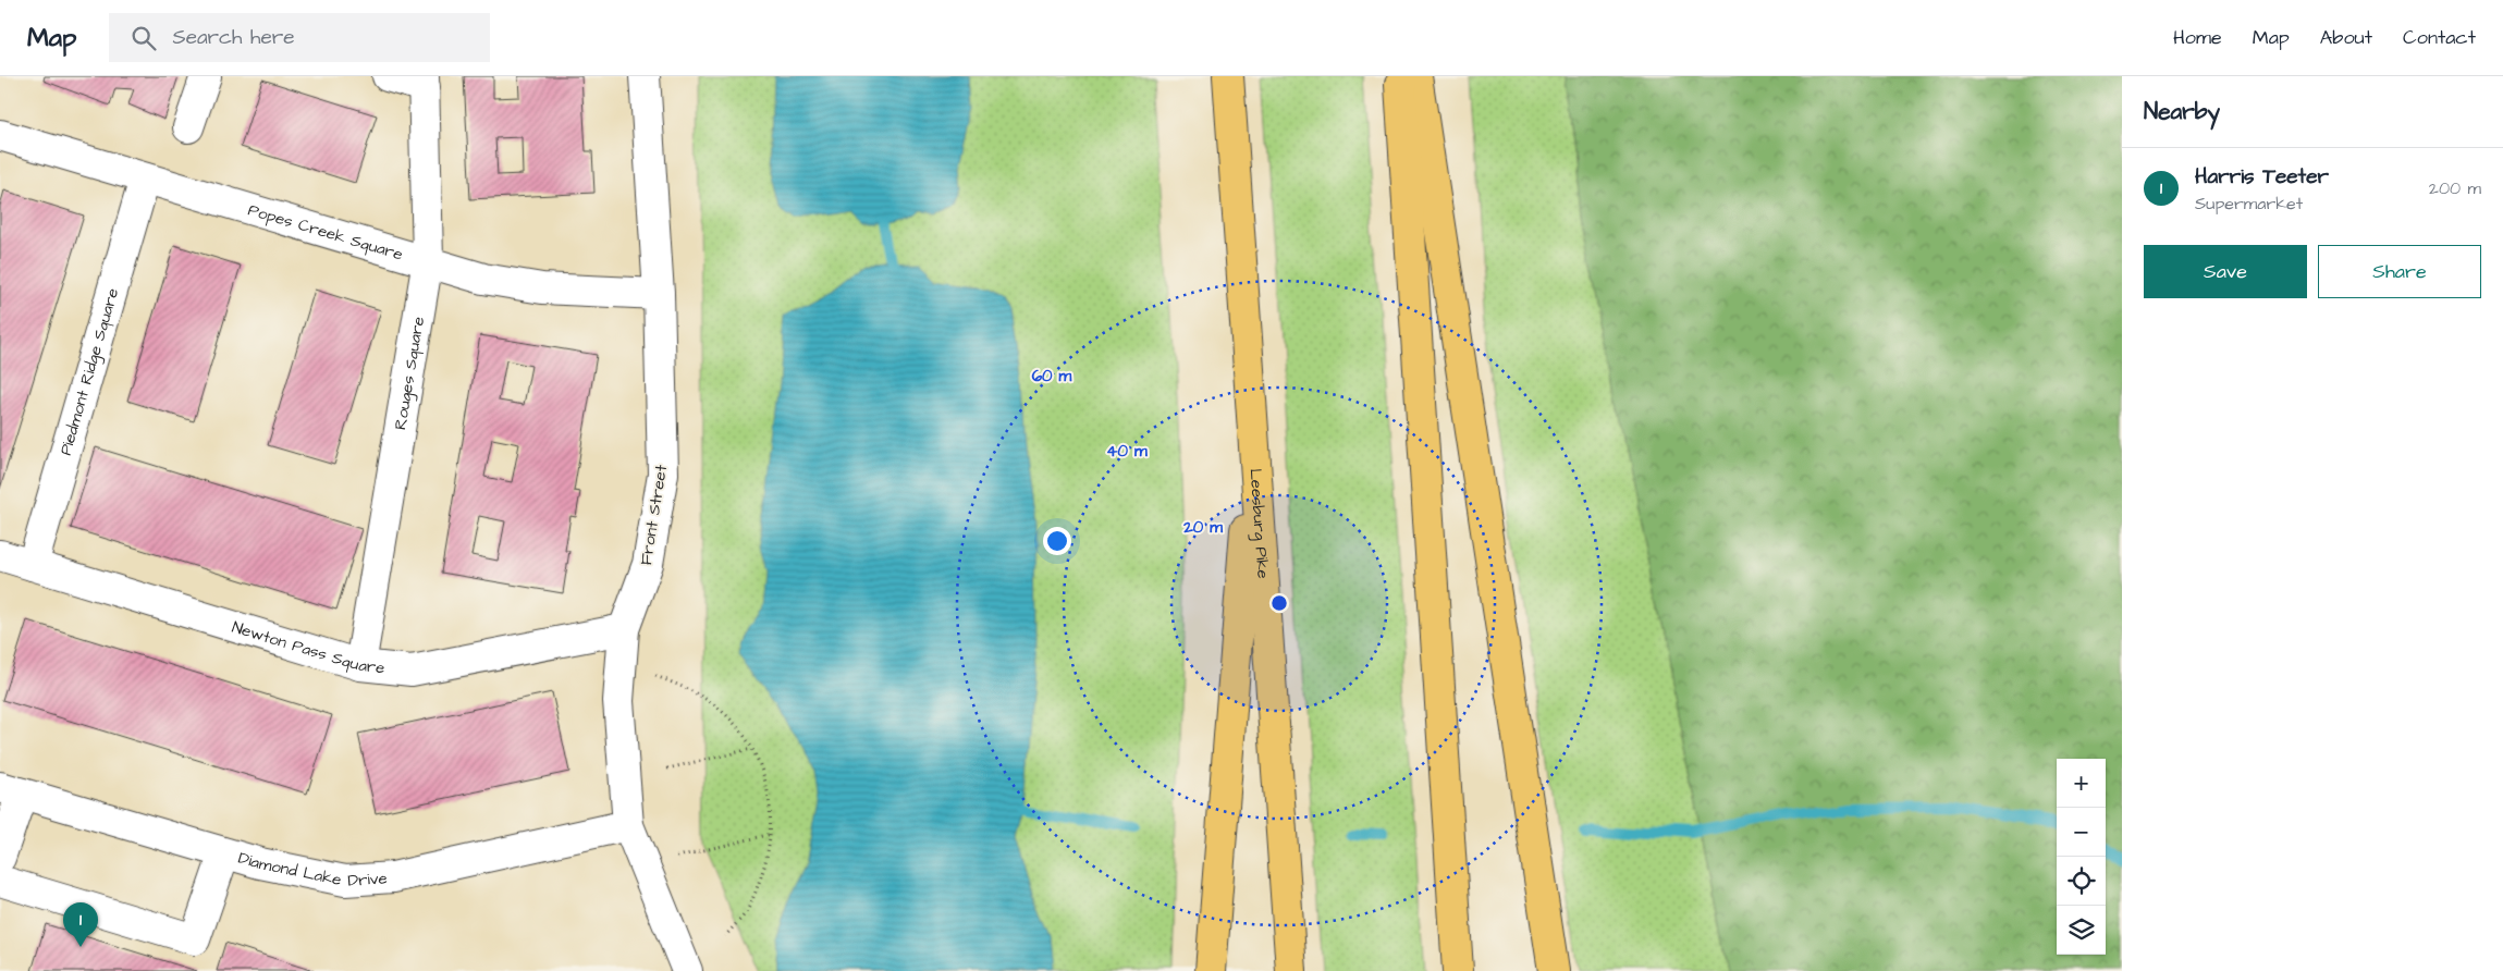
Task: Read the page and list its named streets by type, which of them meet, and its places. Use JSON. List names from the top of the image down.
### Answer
{
  "streets": {
    "highway": ["Leesburg Pike"],
    "street": [
      "Popes Creek Square",
      "Piedmont Ridge Square",
      "Rouges Square",
      "Front Street",
      "Newton Pass Square",
      "Diamond Lake Drive"
    ]
  },
  "crossings": [
    ["Popes Creek Square", "Piedmont Ridge Square"],
    ["Popes Creek Square", "Rouges Square"],
    ["Popes Creek Square", "Front Street"],
    ["Piedmont Ridge Square", "Newton Pass Square"],
    ["Rouges Square", "Newton Pass Square"],
    ["Front Street", "Newton Pass Square"],
    ["Front Street", "Diamond Lake Drive"]
  ],
  "page": {
    "header": "Map",
    "search": "Search here",
    "nav": [
      "Home",
      "Map",
      "About",
      "Contact"
    ],
    "heading": "Nearby",
    "list": [
      {
        "mark": "1",
        "name": "Harris Teeter",
        "note": "Supermarket",
        "value": "200 m"
      }
    ],
    "buttons": ["Save", "Share"],
    "map_buttons": ["+", "−"],
    "pins": "1"
  },
  "rings": ["60 m", "40 m", "20 m"]
}
